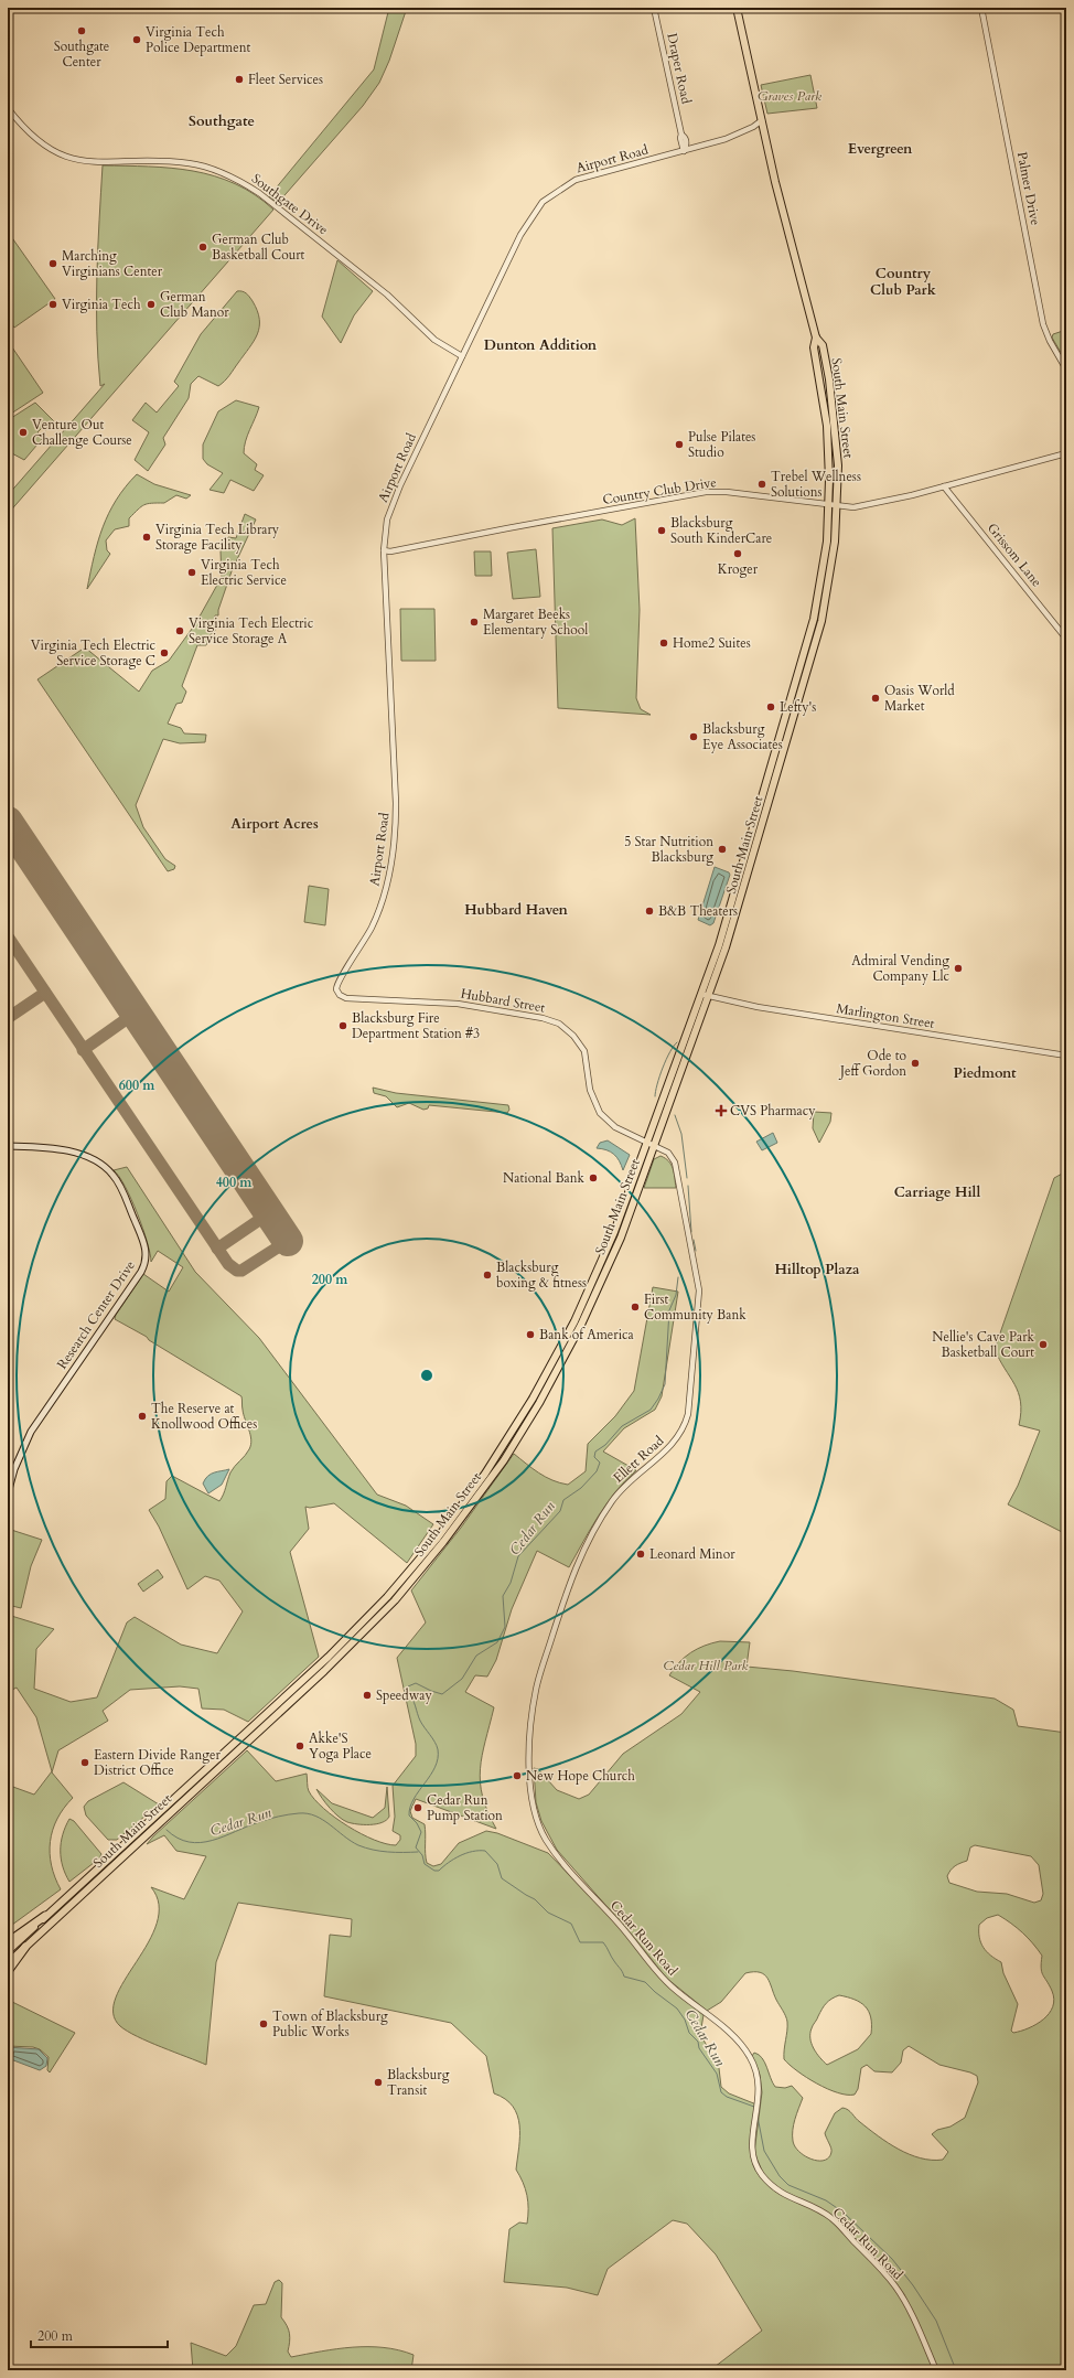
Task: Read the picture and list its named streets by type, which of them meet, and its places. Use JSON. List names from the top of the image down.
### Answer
{
  "streets": {
    "main road": ["South Main Street", "Research Center Drive"],
    "street": [
      "Draper Road",
      "Airport Road",
      "Palmer Drive",
      "Southgate Drive",
      "Country Club Drive",
      "Grissom Lane",
      "Hubbard Street",
      "Marlington Street",
      "Ellett Road",
      "Cedar Run Road"
    ]
  },
  "crossings": [
    ["Draper Road", "Airport Road"],
    ["Airport Road", "Southgate Drive"],
    ["Airport Road", "South Main Street"],
    ["Airport Road", "Country Club Drive"],
    ["Airport Road", "Hubbard Street"],
    ["South Main Street", "Country Club Drive"],
    ["South Main Street", "Hubbard Street"],
    ["South Main Street", "Marlington Street"],
    ["South Main Street", "Ellett Road"],
    ["Country Club Drive", "Grissom Lane"],
    ["Hubbard Street", "Ellett Road"],
    ["Ellett Road", "Cedar Run Road"]
  ],
  "districts": [
    "Southgate",
    "Evergreen",
    "Country Club Park",
    "Dunton Addition",
    "Airport Acres",
    "Hubbard Haven",
    "Piedmont",
    "Carriage Hill",
    "Hilltop Plaza"
  ],
  "water": ["Cedar Run"],
  "parks": ["Graves Park", "Cedar Hill Park"],
  "places": {
    "other": [
      "Southgate Center",
      "Virginia Tech Police Department",
      "Fleet Services",
      "German Club Basketball Court",
      "Marching Virginians Center",
      "Virginia Tech",
      "German Club Manor",
      "Venture Out Challenge Course",
      "Pulse Pilates Studio",
      "Trebel Wellness Solutions",
      "Blacksburg South KinderCare",
      "Virginia Tech Library Storage Facility",
      "Kroger",
      "Virginia Tech Electric Service",
      "Margaret Beeks Elementary School",
      "Virginia Tech Electric Service Storage A",
      "Home2 Suites",
      "Virginia Tech Electric Service Storage C",
      "Oasis World Market",
      "Lefty's",
      "Blacksburg Eye Associates",
      "5 Star Nutrition Blacksburg",
      "B&B Theaters",
      "Admiral Vending Company Llc",
      "Blacksburg Fire Department Station #3",
      "Ode to Jeff Gordon",
      "National Bank",
      "Blacksburg boxing & fitness",
      "First Community Bank",
      "Bank of America",
      "Nellie's Cave Park Basketball Court",
      "The Reserve at Knollwood Offices",
      "Leonard Minor",
      "Speedway",
      "Akke'S Yoga Place",
      "Eastern Divide Ranger District Office",
      "New Hope Church",
      "Cedar Run Pump Station",
      "Town of Blacksburg Public Works",
      "Blacksburg Transit"
    ],
    "health": ["CVS Pharmacy"]
  },
  "scale_bar": "200 m",
  "rings": ["600 m", "400 m", "200 m"]
}
